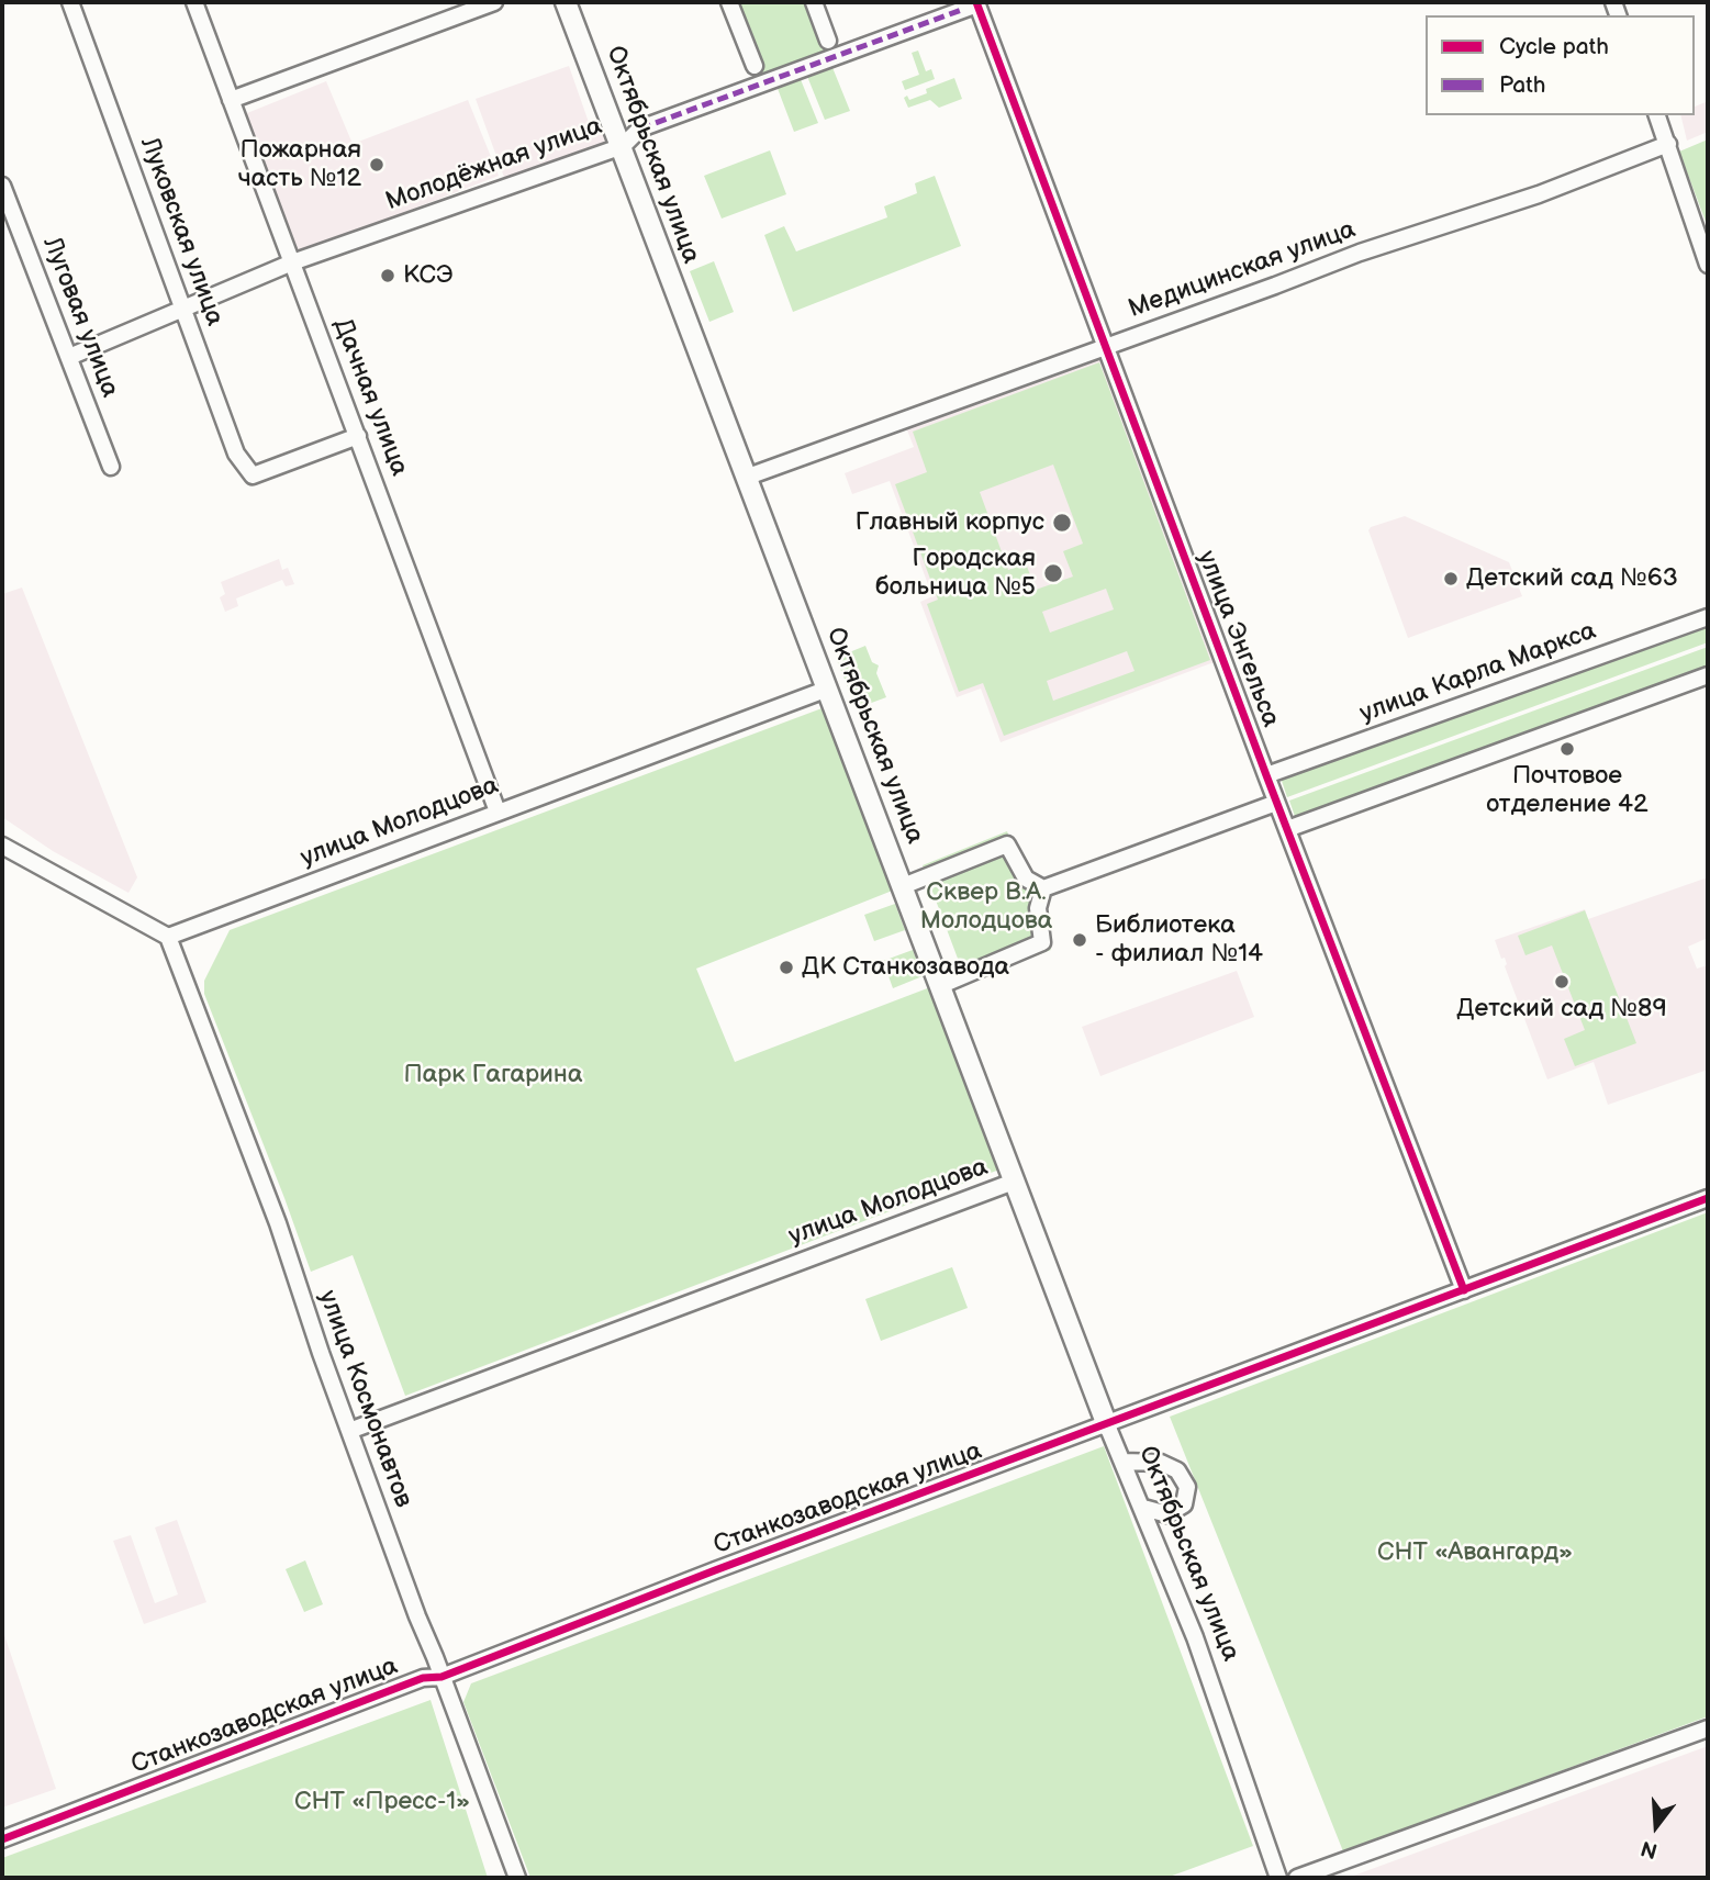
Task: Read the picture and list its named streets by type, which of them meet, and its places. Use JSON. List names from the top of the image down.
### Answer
{
  "streets": {
    "main road": ["Октябрьская улица"],
    "street": [
      "Молодёжная улица",
      "Луковская улица",
      "Медицинская улица",
      "Луговая улица",
      "Дачная улица",
      "улица Энгельса",
      "улица Карла Маркса",
      "улица Молодцова",
      "улица Космонавтов",
      "Станкозаводская улица"
    ]
  },
  "crossings": [
    ["Октябрьская улица", "Молодёжная улица"],
    ["Октябрьская улица", "Медицинская улица"],
    ["Октябрьская улица", "улица Молодцова"],
    ["Октябрьская улица", "Станкозаводская улица"],
    ["Молодёжная улица", "Луковская улица"],
    ["Молодёжная улица", "Луговая улица"],
    ["Молодёжная улица", "Дачная улица"],
    ["Молодёжная улица", "улица Энгельса"],
    ["Луковская улица", "Дачная улица"],
    ["Медицинская улица", "улица Энгельса"],
    ["Дачная улица", "улица Молодцова"],
    ["улица Энгельса", "улица Карла Маркса"],
    ["улица Энгельса", "Станкозаводская улица"],
    ["улица Молодцова", "улица Космонавтов"],
    ["улица Космонавтов", "Станкозаводская улица"]
  ],
  "parks": [
    "Сквер В.А. Молодцова",
    "Парк Гагарина",
    "СНТ «Авангард»",
    "СНТ «Пресс-1»"
  ],
  "places": [
    "Пожарная часть №12",
    "КСЭ",
    "Главный корпус",
    "Городская больница №5",
    "Детский сад №63",
    "Почтовое отделение 42",
    "Библиотека - филиал №14",
    "ДК Станкозавода",
    "Детский сад №89"
  ],
  "legend": ["Cycle path", "Path"],
  "north": "bottom"
}
